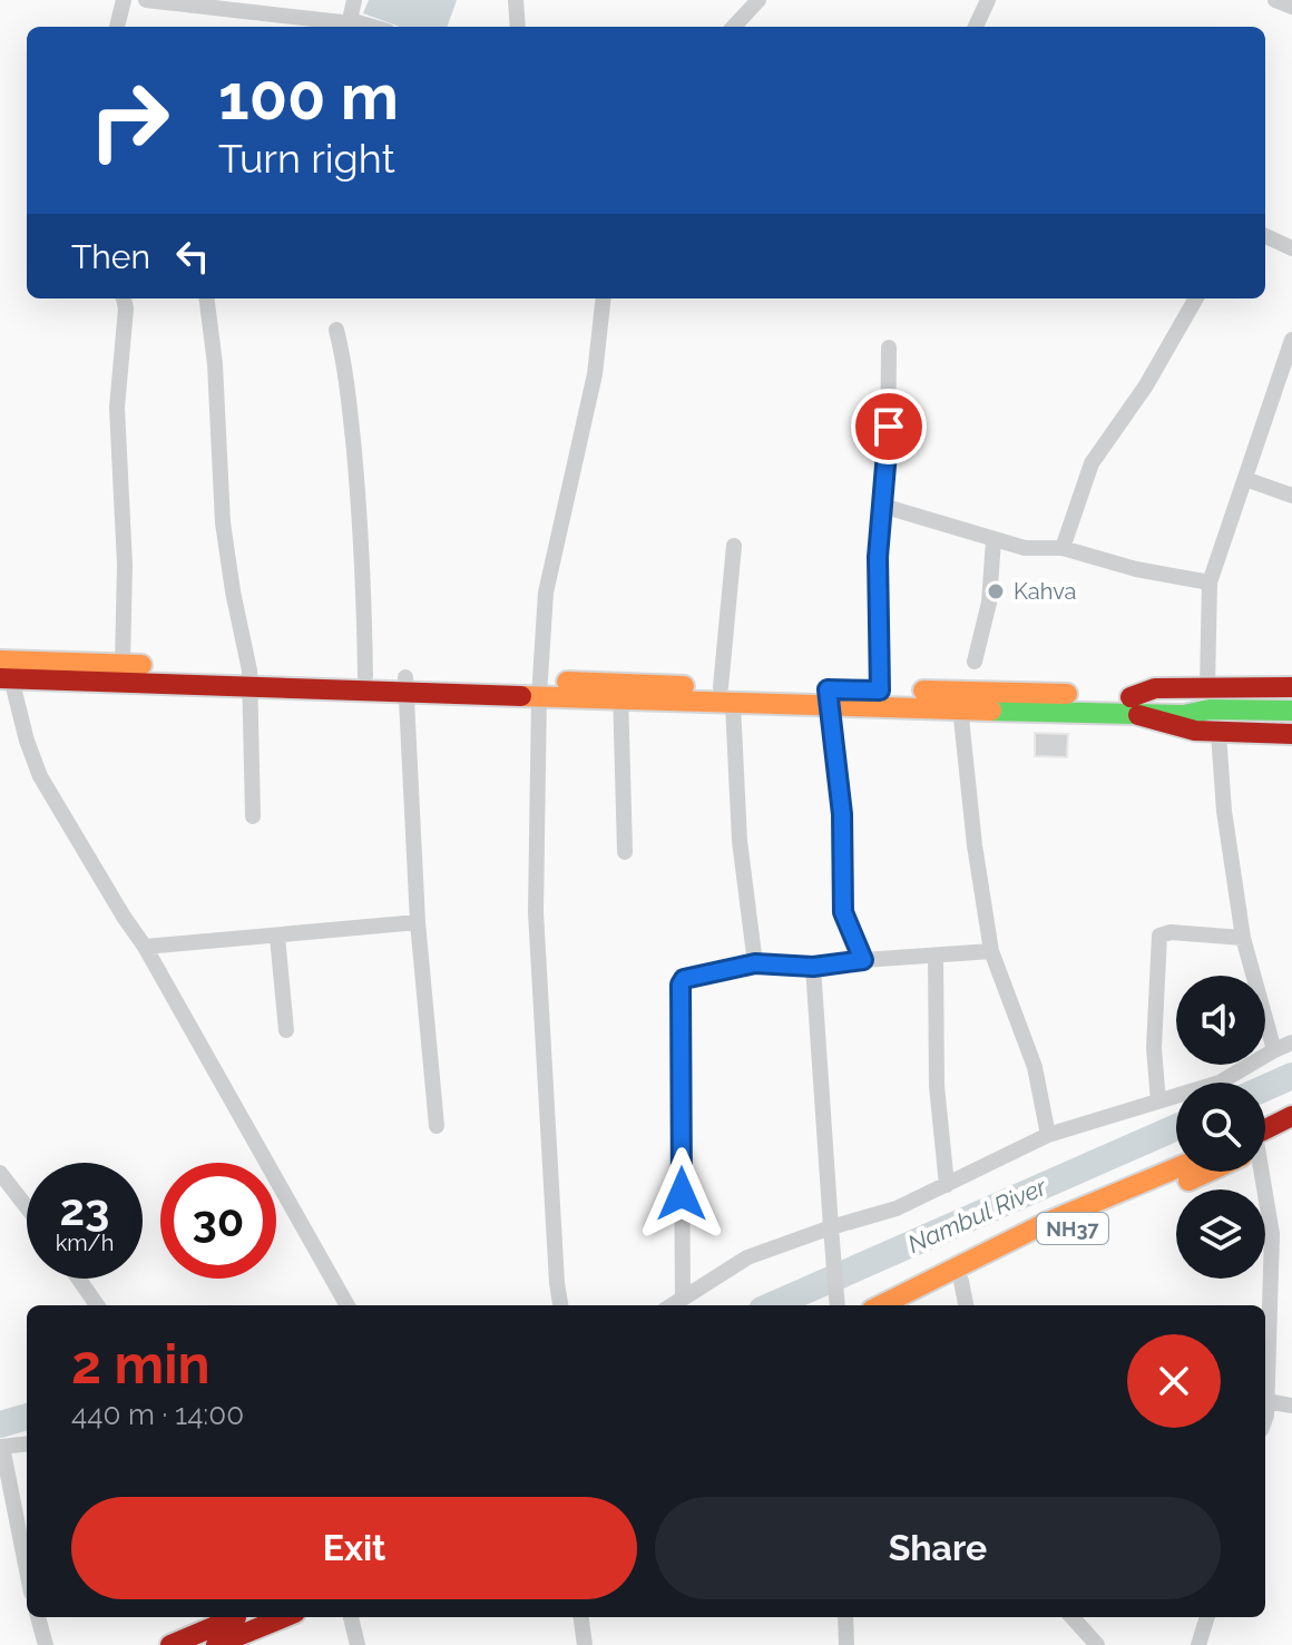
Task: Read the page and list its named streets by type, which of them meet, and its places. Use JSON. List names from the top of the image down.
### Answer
{
  "streets": {
    "main road": ["NH37"]
  },
  "water": ["Nambul River"],
  "places": ["Kahva"],
  "page": {
    "turn": ["100 m", "Turn right"],
    "then": "Then",
    "speed": "23 km/h",
    "limit": "30",
    "heading": ["2 min", "440 m · 14:00"],
    "buttons": ["Exit", "Share"]
  }
}
